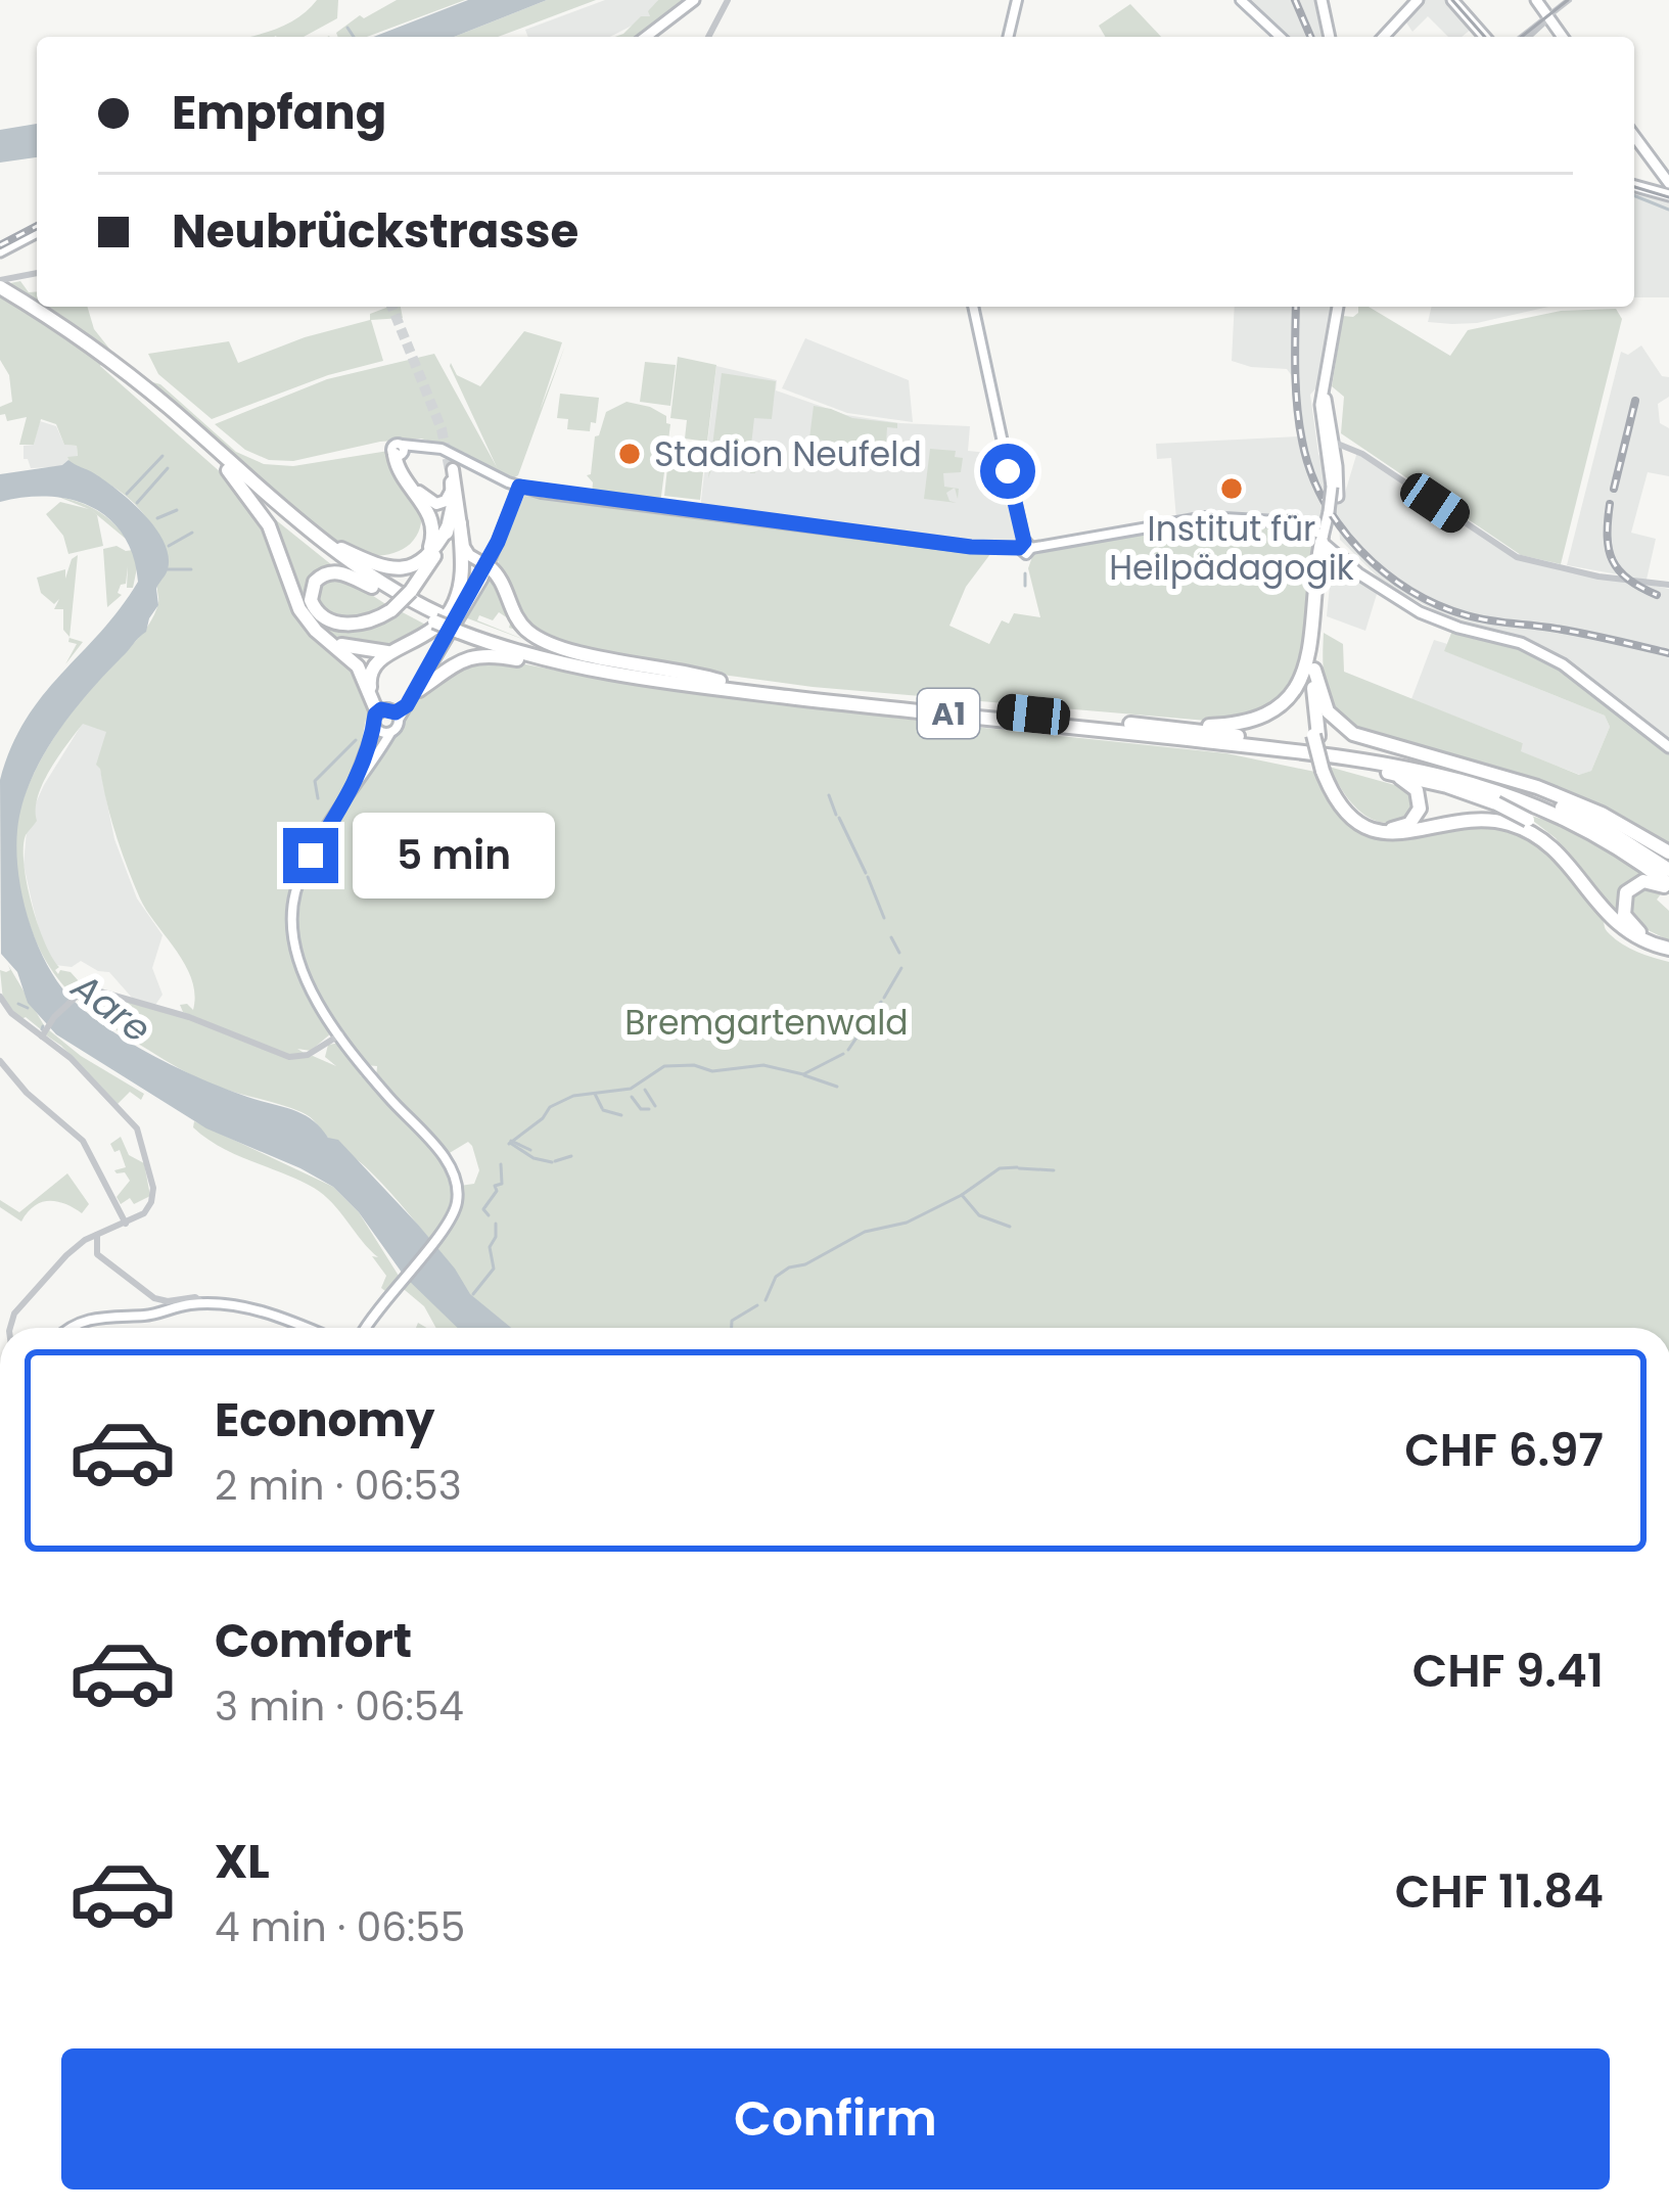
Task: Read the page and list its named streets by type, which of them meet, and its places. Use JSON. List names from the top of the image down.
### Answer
{
  "streets": {
    "highway": ["A1"]
  },
  "water": ["Aare"],
  "parks": ["Bremgartenwald"],
  "places": ["Stadion Neufeld", "Institut für Heilpädagogik"],
  "page": {
    "banner": ["Empfang", "Neubrückstrasse"],
    "bubble": "5 min",
    "list": [
      {
        "name": "Economy",
        "note": "2 min · 06:53",
        "value": "CHF 6.97"
      },
      {
        "name": "Comfort",
        "note": "3 min · 06:54",
        "value": "CHF 9.41"
      },
      {
        "name": "XL",
        "note": "4 min · 06:55",
        "value": "CHF 11.84"
      }
    ],
    "buttons": "Confirm"
  }
}
